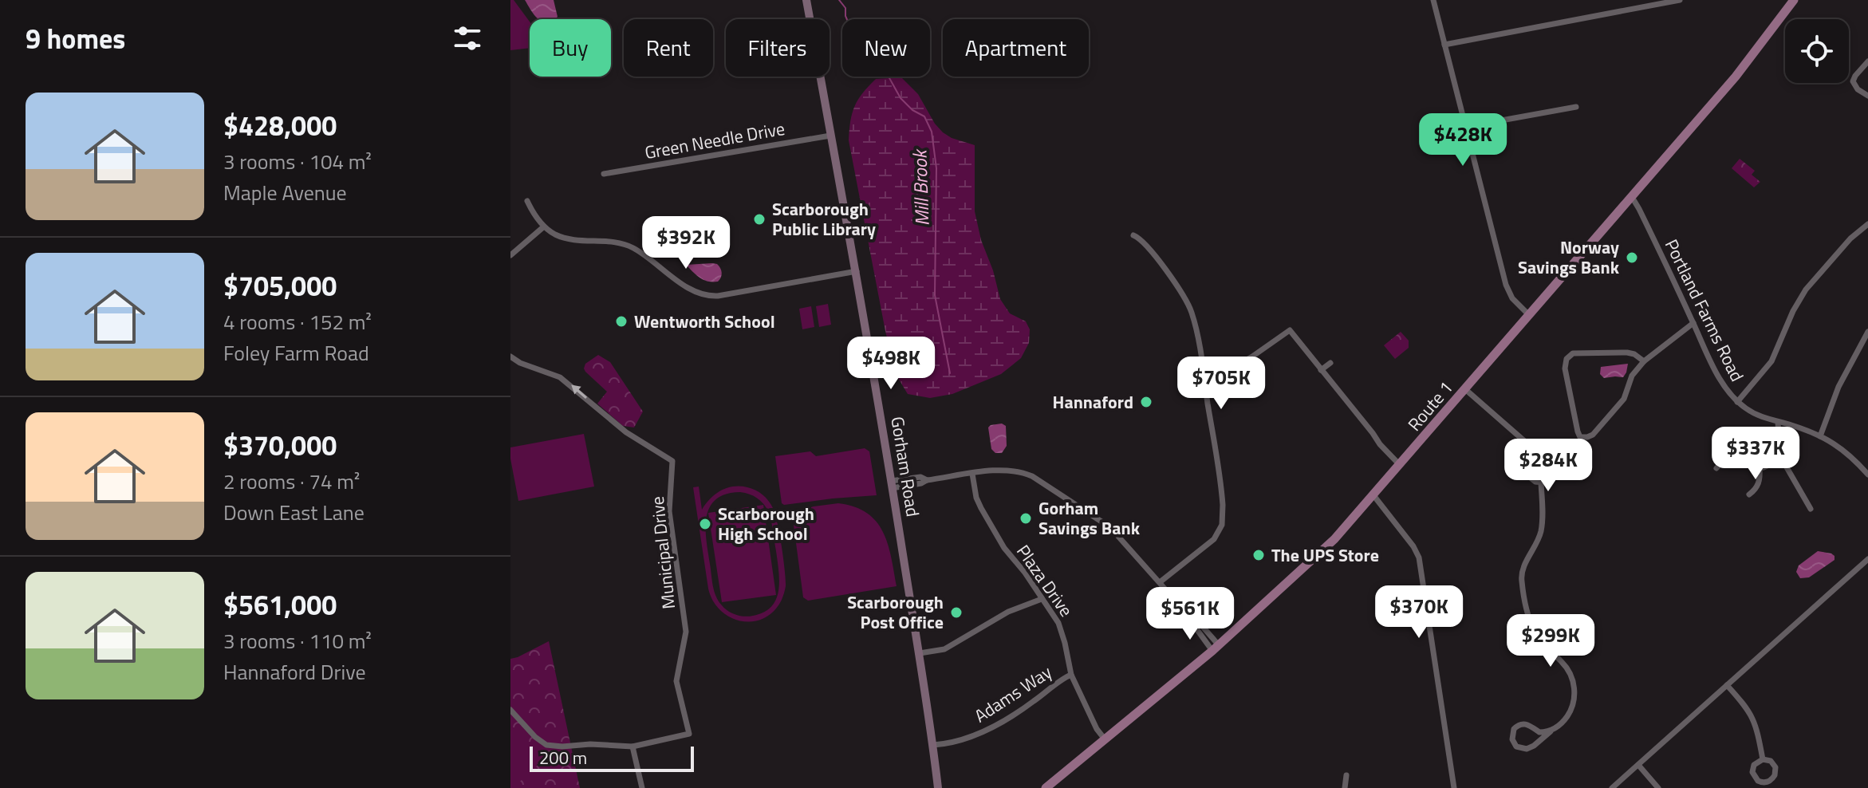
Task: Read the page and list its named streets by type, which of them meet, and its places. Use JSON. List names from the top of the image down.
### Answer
{
  "streets": {
    "main road": ["Route 1", "Gorham Road"],
    "street": [
      "Green Needle Drive",
      "Portland Farms Road",
      "Municipal Drive",
      "Plaza Drive",
      "Adams Way"
    ]
  },
  "crossings": [
    ["Green Needle Drive", "Gorham Road"],
    ["Portland Farms Road", "Route 1"],
    ["Route 1", "Plaza Drive"],
    ["Gorham Road", "Adams Way"],
    ["Plaza Drive", "Adams Way"]
  ],
  "water": ["Mill Brook"],
  "places": [
    "Scarborough Public Library",
    "Norway Savings Bank",
    "Wentworth School",
    "Hannaford",
    "Gorham Savings Bank",
    "Scarborough High School",
    "The UPS Store",
    "Scarborough Post Office"
  ],
  "scale_bar": "200 m",
  "page": {
    "heading": "9 homes",
    "chip": [
      "Buy",
      "Rent",
      "Filters",
      "New",
      "Apartment"
    ],
    "list": [
      {
        "name": "$428,000",
        "note": "3 rooms · 104 m² · Maple Avenue"
      },
      {
        "name": "$705,000",
        "note": "4 rooms · 152 m² · Foley Farm Road"
      },
      {
        "name": "$370,000",
        "note": "2 rooms · 74 m² · Down East Lane"
      },
      {
        "name": "$561,000",
        "note": "3 rooms · 110 m² · Hannaford Drive"
      }
    ],
    "price": [
      "$428K",
      "$392K",
      "$498K",
      "$705K",
      "$337K",
      "$284K",
      "$370K",
      "$561K",
      "$299K"
    ],
    "scale": "200 m"
  }
}
